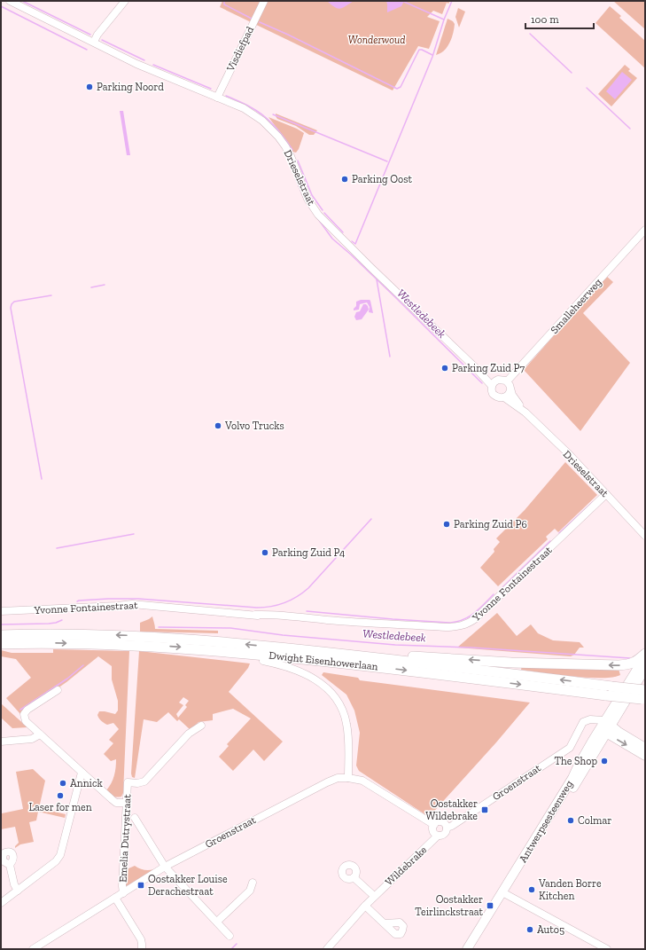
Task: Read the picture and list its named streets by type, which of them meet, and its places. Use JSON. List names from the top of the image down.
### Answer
{
  "streets": {
    "highway": ["Dwight Eisenhowerlaan"],
    "main road": ["Antwerpsesteenweg"],
    "street": [
      "Visdiefpad",
      "Drieselstraat",
      "Smalleheerweg",
      "Yvonne Fontainestraat",
      "Groenstraat",
      "Emelia Dutrystraat",
      "Wildebrake"
    ]
  },
  "crossings": [
    ["Visdiefpad", "Drieselstraat"],
    ["Drieselstraat", "Smalleheerweg"],
    ["Drieselstraat", "Yvonne Fontainestraat"],
    ["Groenstraat", "Antwerpsesteenweg"],
    ["Groenstraat", "Emelia Dutrystraat"],
    ["Groenstraat", "Wildebrake"]
  ],
  "water": ["Westledebeek"],
  "parks": ["Wonderwoud"],
  "places": {
    "other": [
      "Parking Noord",
      "Parking Oost",
      "Parking Zuid P7",
      "Volvo Trucks",
      "Parking Zuid P6",
      "Parking Zuid P4",
      "The Shop",
      "Annick",
      "Laser for men",
      "Colmar",
      "Vanden Borre Kitchen",
      "Auto5"
    ],
    "transit": ["Oostakker Wildebrake", "Oostakker Louise Derachestraat", "Oostakker Teirlinckstraat"]
  },
  "scale_bar": "100 m"
}
